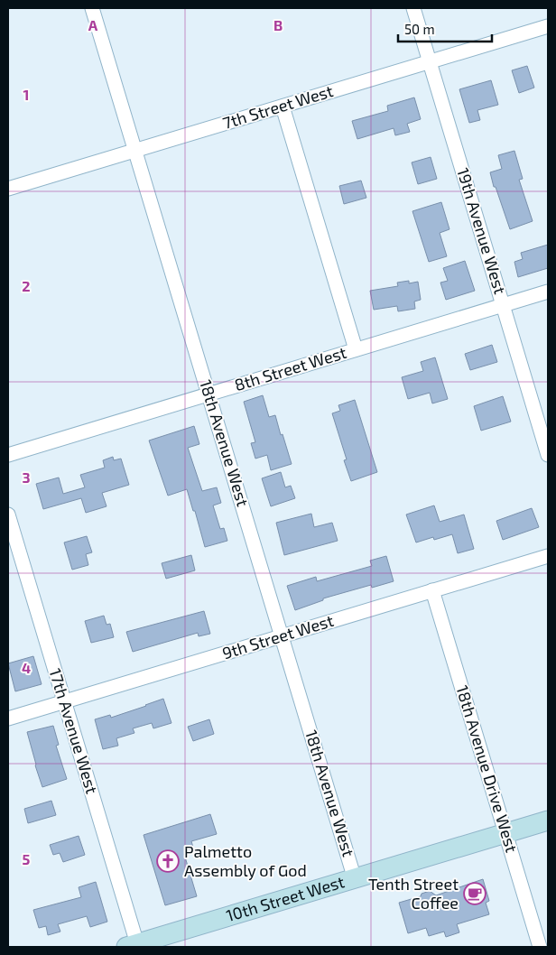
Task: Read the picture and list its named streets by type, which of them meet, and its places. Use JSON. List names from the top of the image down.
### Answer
{
  "streets": {
    "street": [
      "7th Street West",
      "19th Avenue West",
      "8th Street West",
      "18th Avenue West",
      "9th Street West",
      "17th Avenue West",
      "18th Avenue Drive West",
      "10th Street West"
    ]
  },
  "crossings": [
    ["7th Street West", "19th Avenue West"],
    ["7th Street West", "18th Avenue West"],
    ["19th Avenue West", "8th Street West"],
    ["8th Street West", "18th Avenue West"],
    ["18th Avenue West", "9th Street West"],
    ["18th Avenue West", "10th Street West"],
    ["9th Street West", "17th Avenue West"],
    ["9th Street West", "18th Avenue Drive West"],
    ["17th Avenue West", "10th Street West"],
    ["18th Avenue Drive West", "10th Street West"]
  ],
  "places": {
    "church": ["Palmetto Assembly of God"],
    "cafe": ["Tenth Street Coffee"]
  },
  "scale_bar": "50 m",
  "grid": {
    "columns": ["A", "B"],
    "rows": [
      "1",
      "2",
      "3",
      "4",
      "5"
    ]
  }
}
